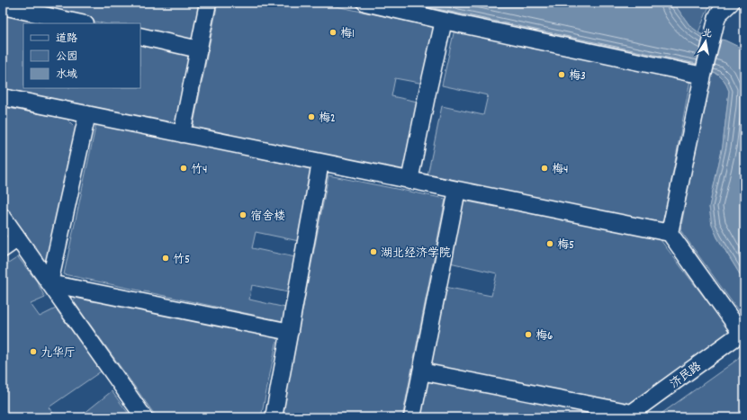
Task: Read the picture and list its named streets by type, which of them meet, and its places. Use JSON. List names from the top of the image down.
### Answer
{
  "streets": {
    "street": ["济民路"]
  },
  "places": [
    "梅1",
    "梅3",
    "梅2",
    "竹4",
    "梅4",
    "宿舍楼",
    "梅5",
    "湖北经济学院",
    "竹5",
    "梅6",
    "九华厅"
  ],
  "legend": ["道路", "公园", "水域"],
  "north": "top"
}
